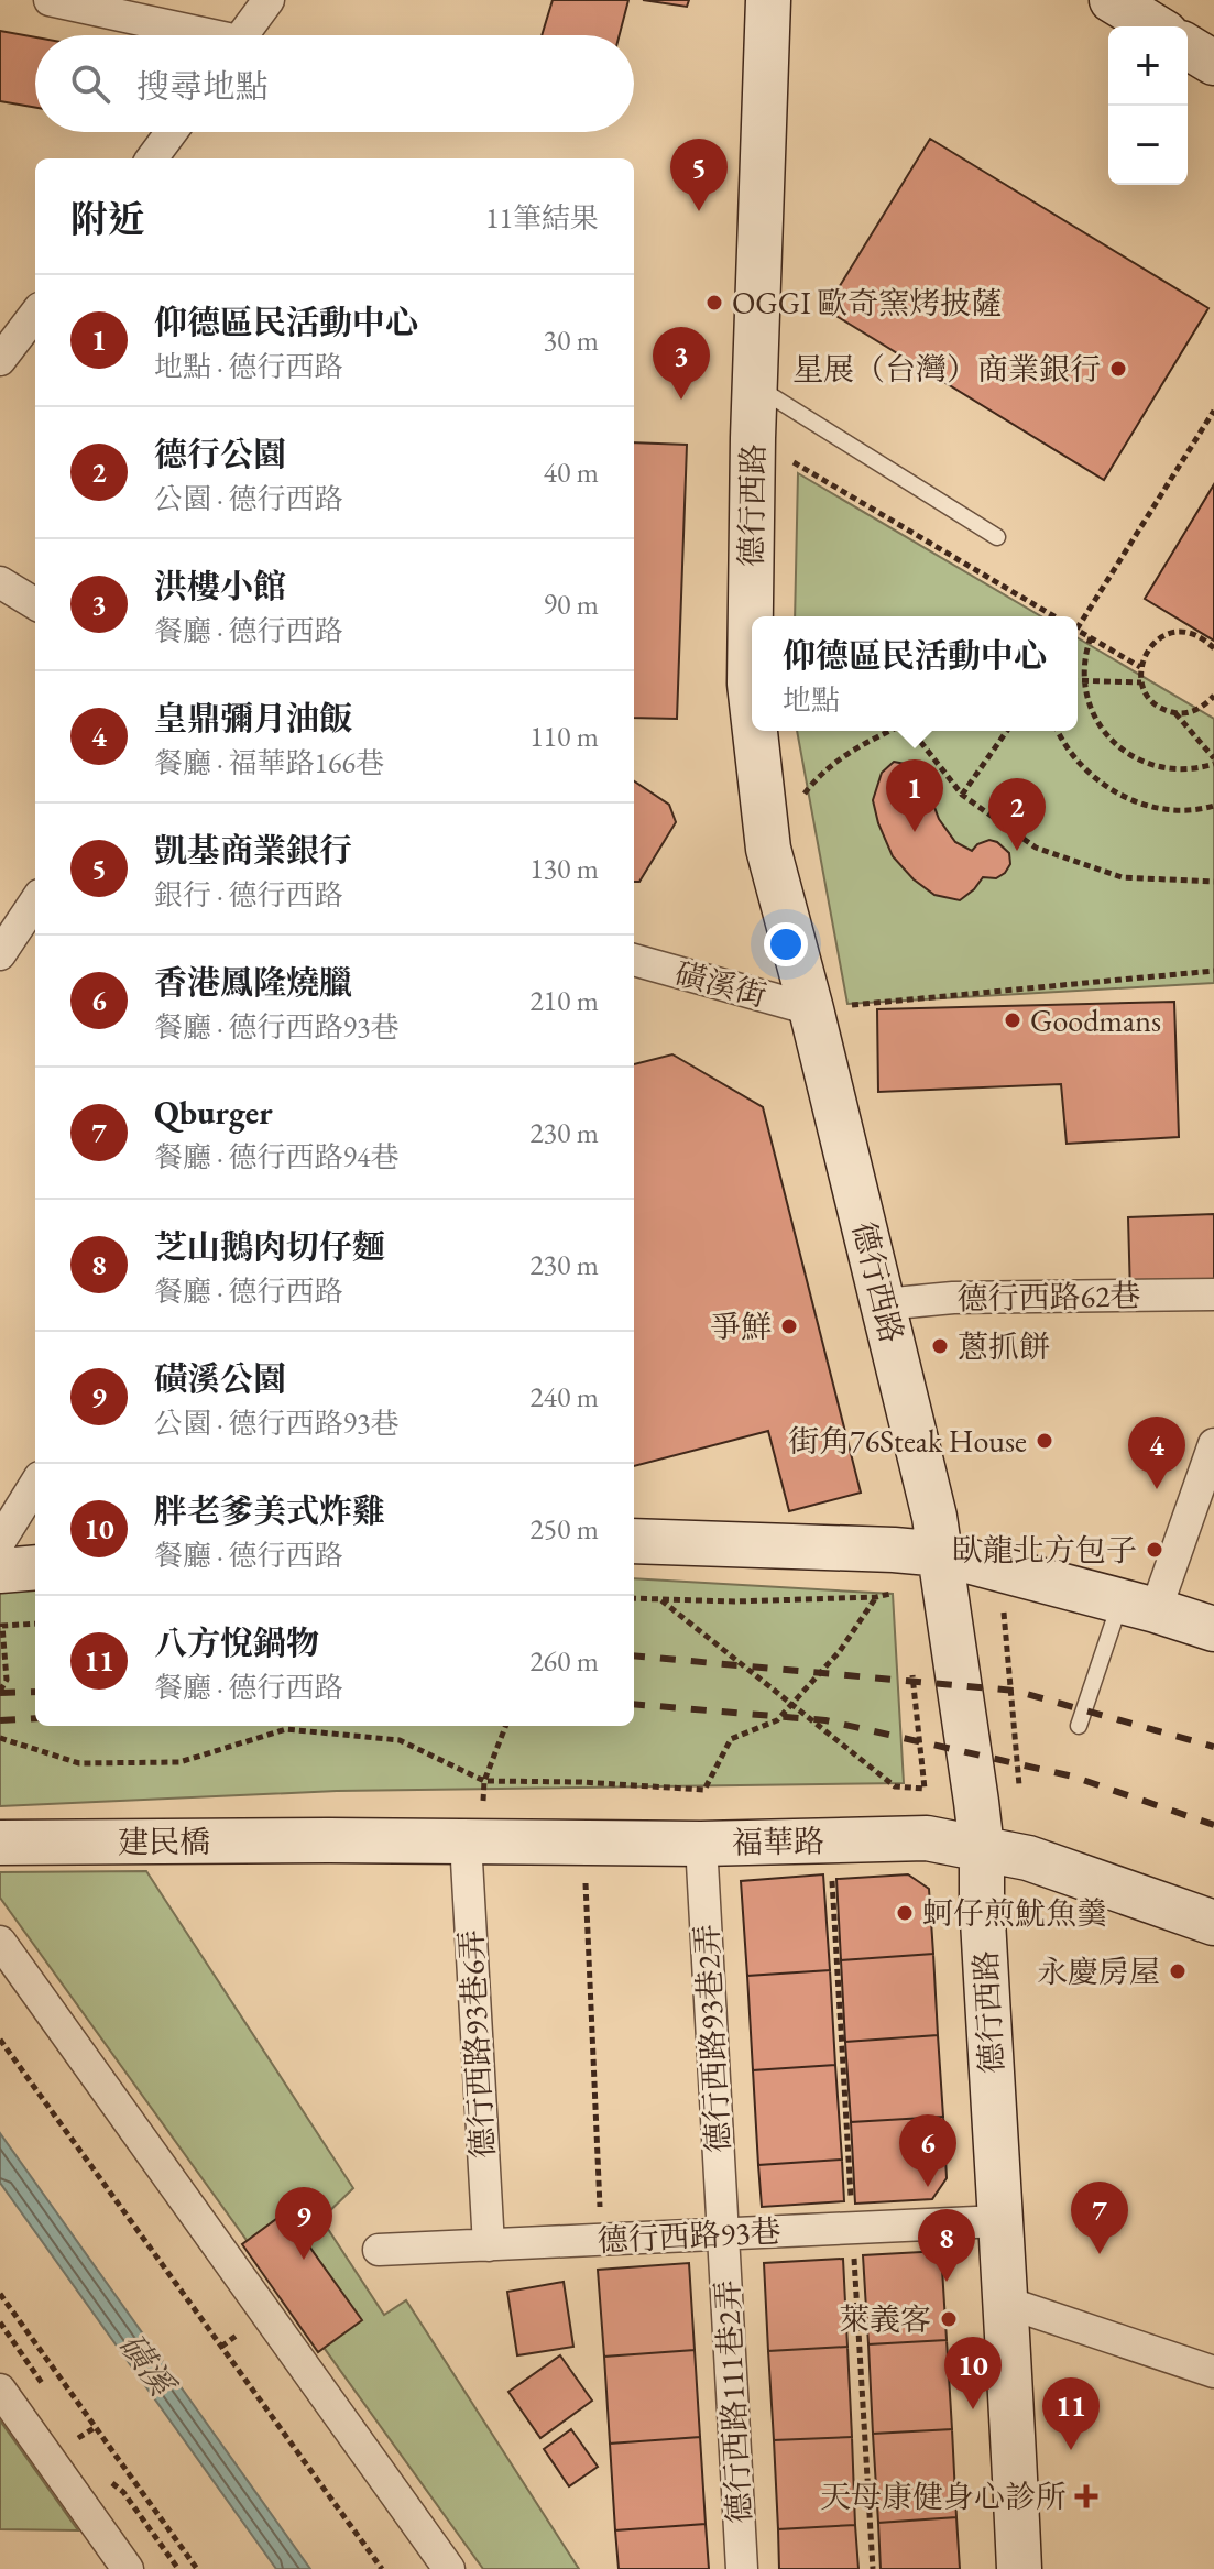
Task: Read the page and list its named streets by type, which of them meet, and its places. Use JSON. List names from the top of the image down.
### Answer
{
  "streets": {
    "street": [
      "德行西路",
      "磺溪街",
      "德行西路62巷",
      "建民橋",
      "福華路",
      "德行西路93巷2弄",
      "德行西路93巷6弄",
      "德行西路93巷",
      "德行西路111巷2弄"
    ]
  },
  "crossings": [
    ["德行西路", "磺溪街"],
    ["德行西路", "德行西路62巷"],
    ["德行西路", "福華路"],
    ["德行西路", "德行西路93巷"],
    ["建民橋", "福華路"],
    ["福華路", "德行西路93巷2弄"],
    ["福華路", "德行西路93巷6弄"],
    ["德行西路93巷2弄", "德行西路93巷"],
    ["德行西路93巷2弄", "德行西路111巷2弄"],
    ["德行西路93巷6弄", "德行西路93巷"],
    ["德行西路93巷", "德行西路111巷2弄"]
  ],
  "water": ["磺溪"],
  "places": {
    "other": [
      "OGGI 歐奇窯烤披薩",
      "星展（台灣）商業銀行",
      "Goodmans",
      "爭鮮",
      "蔥抓餅",
      "街角76Steak House",
      "臥龍北方包子",
      "蚵仔煎魷魚羹",
      "永慶房屋",
      "萊義客"
    ],
    "health": ["天母康健身心診所"]
  },
  "page": {
    "map_buttons": ["+", "−"],
    "search": "搜尋地點",
    "pins": [
      "5",
      "3",
      "1",
      "2",
      "4",
      "6",
      "7",
      "9",
      "8",
      "10",
      "11"
    ],
    "heading": ["附近", "11筆結果"],
    "list": [
      {
        "mark": "1",
        "name": "仰德區民活動中心",
        "note": "地點 · 德行西路",
        "value": "30 m"
      },
      {
        "mark": "2",
        "name": "德行公園",
        "note": "公園 · 德行西路",
        "value": "40 m"
      },
      {
        "mark": "3",
        "name": "洪樓小館",
        "note": "餐廳 · 德行西路",
        "value": "90 m"
      },
      {
        "mark": "4",
        "name": "皇鼎彌月油飯",
        "note": "餐廳 · 福華路166巷",
        "value": "110 m"
      },
      {
        "mark": "5",
        "name": "凱基商業銀行",
        "note": "銀行 · 德行西路",
        "value": "130 m"
      },
      {
        "mark": "6",
        "name": "香港鳳隆燒臘",
        "note": "餐廳 · 德行西路93巷",
        "value": "210 m"
      },
      {
        "mark": "7",
        "name": "Qburger",
        "note": "餐廳 · 德行西路94巷",
        "value": "230 m"
      },
      {
        "mark": "8",
        "name": "芝山鵝肉切仔麵",
        "note": "餐廳 · 德行西路",
        "value": "230 m"
      },
      {
        "mark": "9",
        "name": "磺溪公園",
        "note": "公園 · 德行西路93巷",
        "value": "240 m"
      },
      {
        "mark": "10",
        "name": "胖老爹美式炸雞",
        "note": "餐廳 · 德行西路",
        "value": "250 m"
      },
      {
        "mark": "11",
        "name": "八方悅鍋物",
        "note": "餐廳 · 德行西路",
        "value": "260 m"
      }
    ],
    "popup": ["仰德區民活動中心", "地點"]
  }
}
